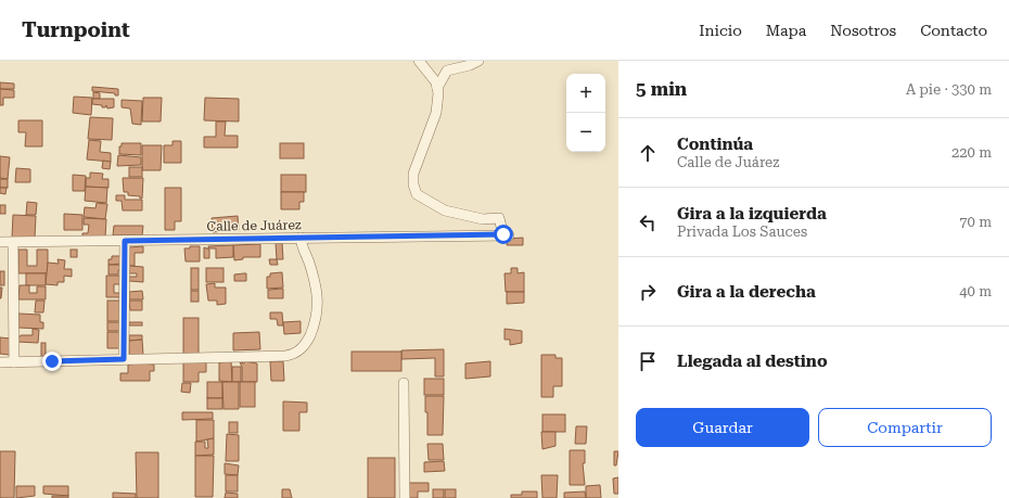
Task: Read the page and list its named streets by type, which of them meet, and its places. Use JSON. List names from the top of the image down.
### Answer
{
  "streets": {
    "street": ["Calle de Juárez"]
  },
  "page": {
    "header": "Turnpoint",
    "nav": [
      "Inicio",
      "Mapa",
      "Nosotros",
      "Contacto"
    ],
    "heading": ["5 min", "A pie · 330 m"],
    "map_buttons": ["+", "−"],
    "list": [
      ["Continúa", "Calle de Juárez", "220 m"],
      ["Gira a la izquierda", "Privada Los Sauces", "70 m"],
      ["Gira a la derecha", "40 m"],
      "Llegada al destino"
    ],
    "buttons": ["Guardar", "Compartir"]
  }
}
